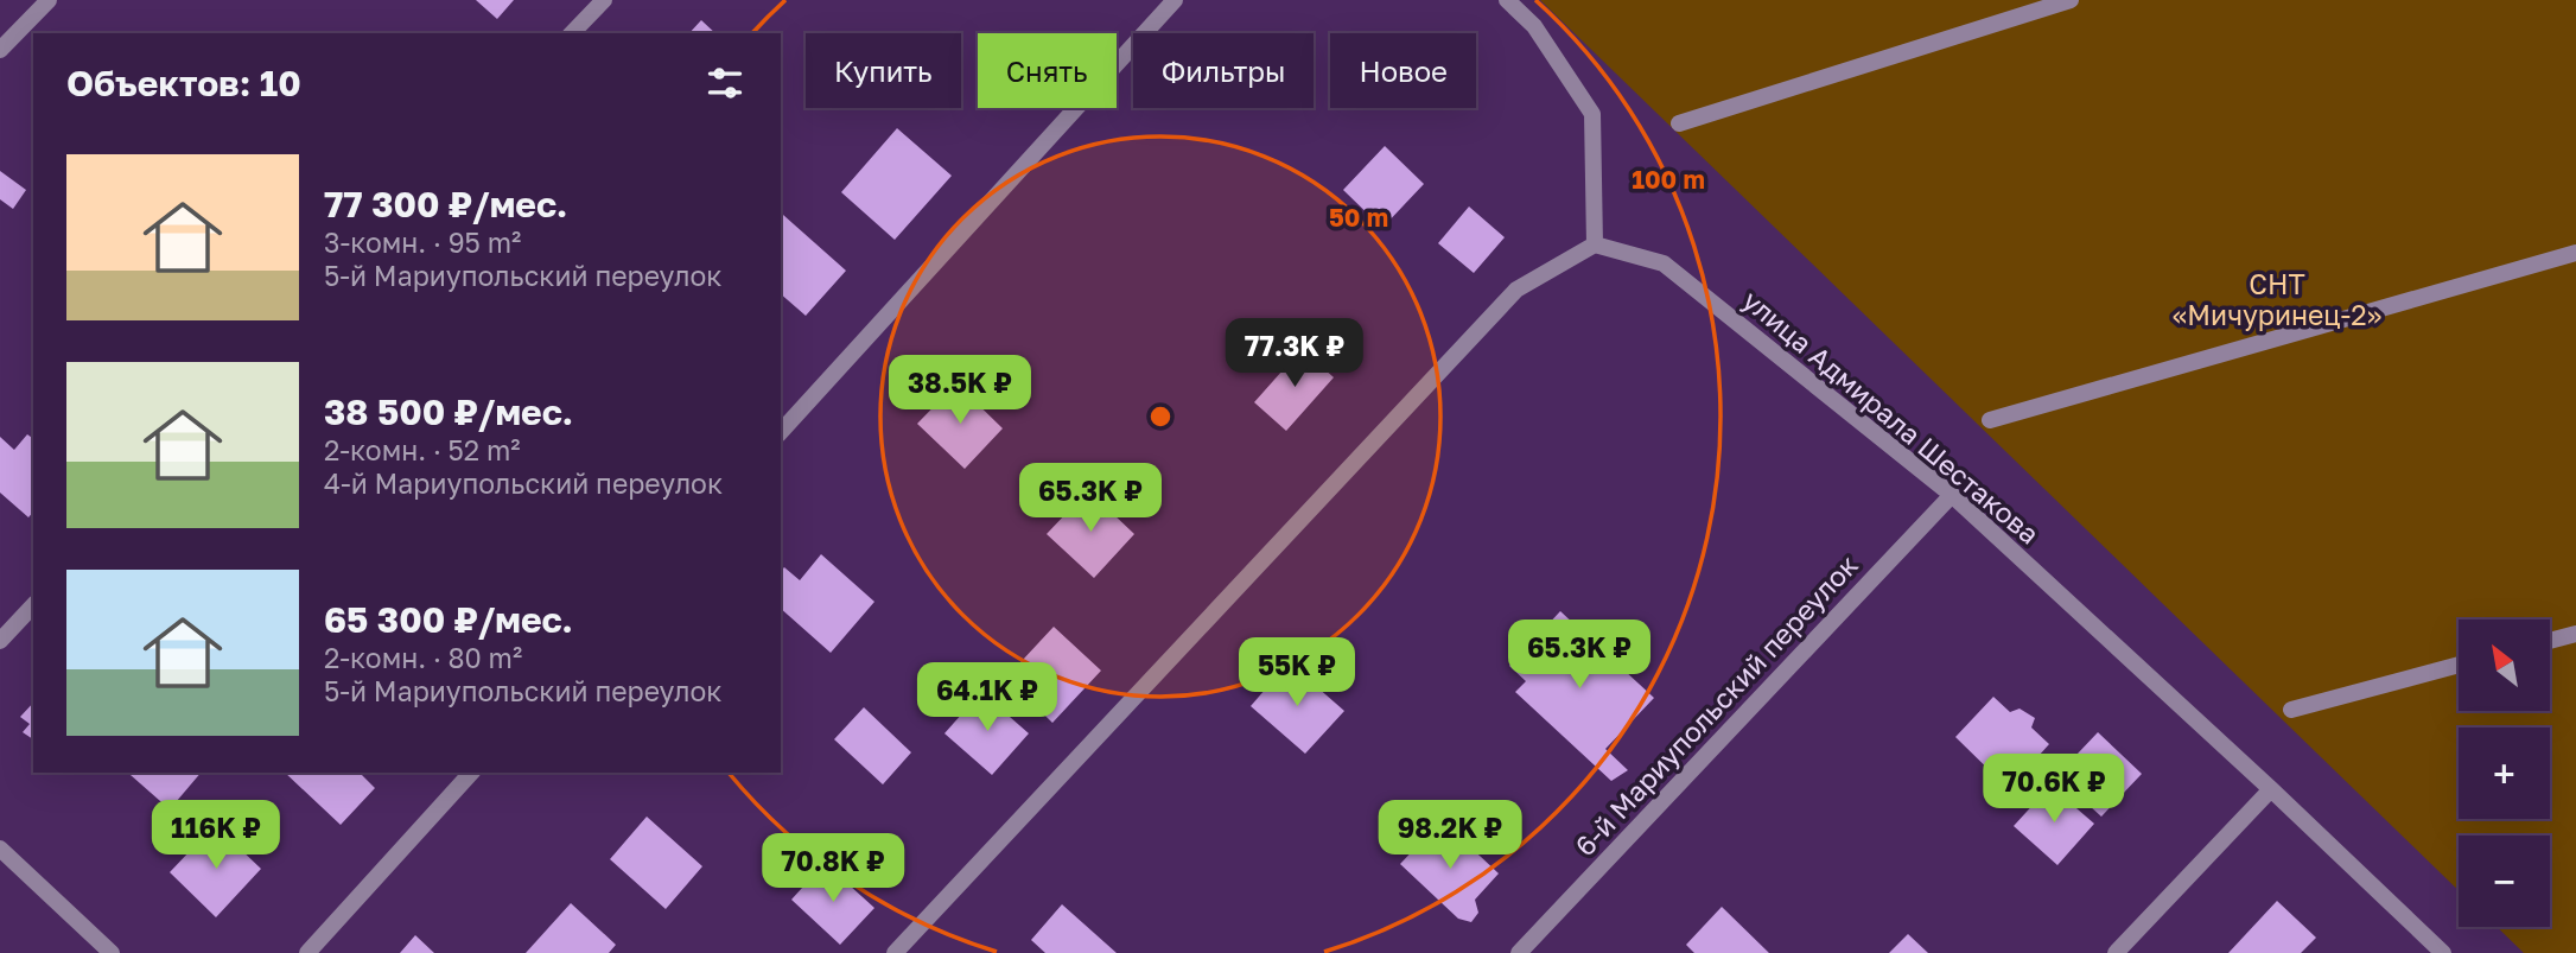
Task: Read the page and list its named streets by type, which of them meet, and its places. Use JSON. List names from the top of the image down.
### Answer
{
  "streets": {
    "street": ["улица Адмирала Шестакова", "6-й Мариупольский переулок"]
  },
  "crossings": [
    ["улица Адмирала Шестакова", "6-й Мариупольский переулок"]
  ],
  "parks": ["СНТ «Мичуринец-2»"],
  "north": "top left",
  "page": {
    "chip": [
      "Купить",
      "Снять",
      "Фильтры",
      "Новое"
    ],
    "heading": "Объектов: 10",
    "list": [
      {
        "name": "77 300 ₽/мес.",
        "note": "3-комн. · 95 m² · 5-й Мариупольский переулок"
      },
      {
        "name": "38 500 ₽/мес.",
        "note": "2-комн. · 52 m² · 4-й Мариупольский переулок"
      },
      {
        "name": "65 300 ₽/мес.",
        "note": "2-комн. · 80 m² · 5-й Мариупольский переулок"
      }
    ],
    "price": [
      "77.3K ₽",
      "38.5K ₽",
      "65.3K ₽",
      "65.3K ₽",
      "55K ₽",
      "64.1K ₽",
      "70.6K ₽",
      "116K ₽",
      "98.2K ₽",
      "70.8K ₽"
    ],
    "map_buttons": ["+", "−"]
  },
  "rings": ["100 m", "50 m"]
}
